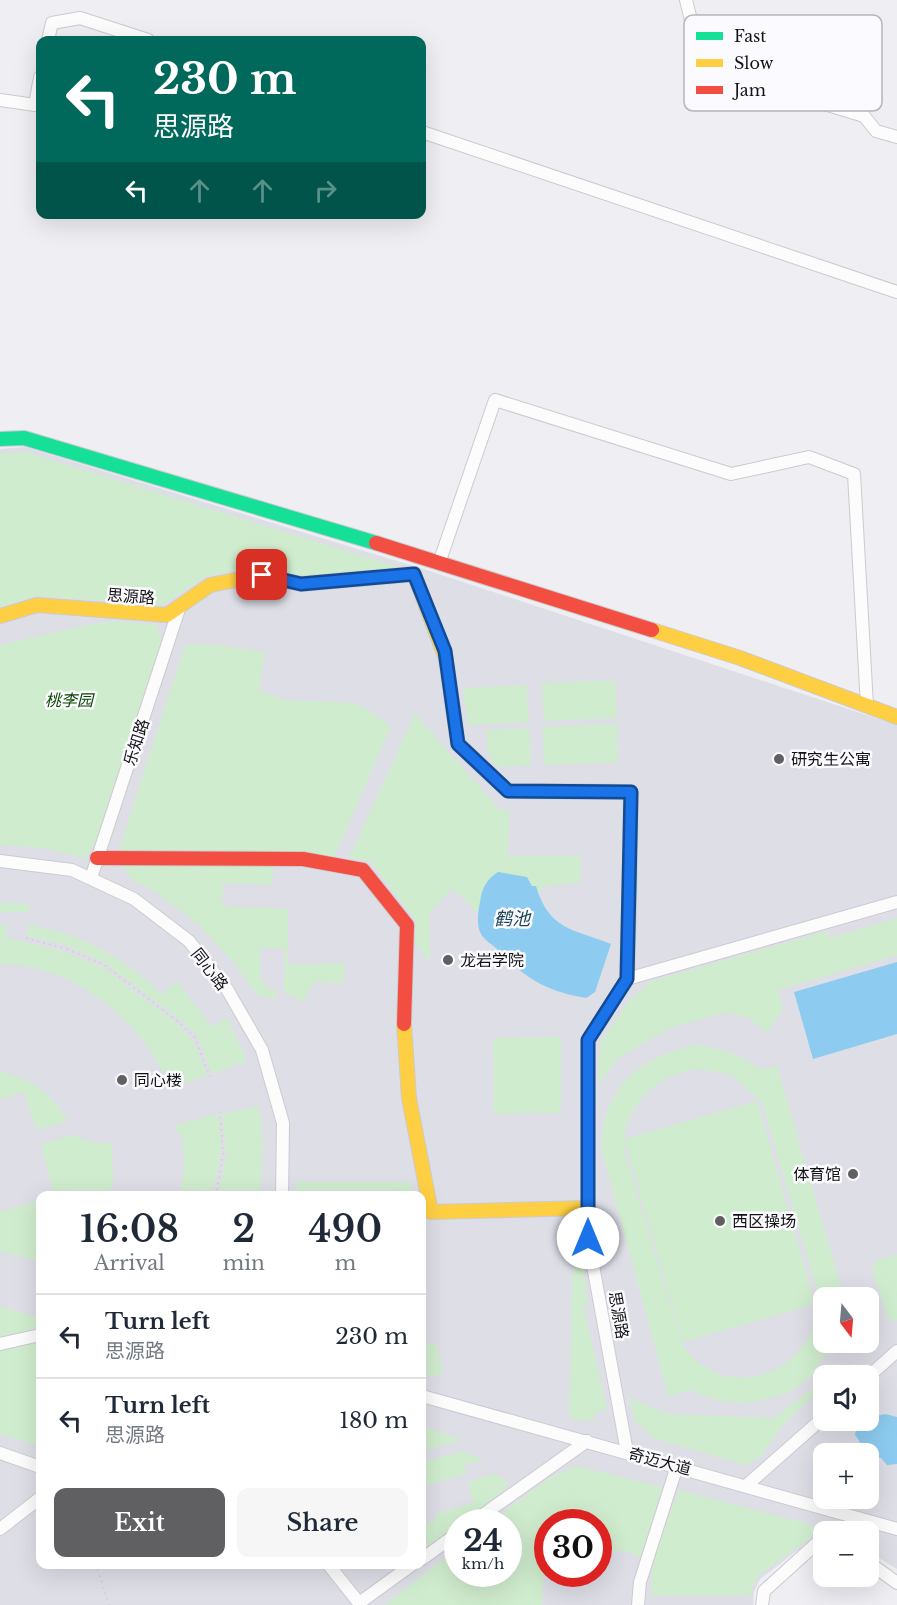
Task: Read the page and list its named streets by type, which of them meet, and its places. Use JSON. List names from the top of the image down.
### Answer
{
  "streets": {
    "street": [
      "思源路",
      "乐知路",
      "同心路",
      "奇迈大道"
    ]
  },
  "crossings": [
    ["思源路", "乐知路"],
    ["思源路", "奇迈大道"],
    ["乐知路", "同心路"]
  ],
  "water": ["鹤池"],
  "parks": ["桃李园"],
  "places": [
    "研究生公寓",
    "龙岩学院",
    "同心楼",
    "体育馆",
    "西区操场"
  ],
  "legend": ["Fast", "Slow", "Jam"],
  "north": "bottom",
  "page": {
    "turn": ["230 m", "思源路"],
    "eta": [
      "16:08",
      "Arrival",
      "2",
      "min",
      "490",
      "m"
    ],
    "map_buttons": ["+", "−"],
    "list": [
      {
        "name": "Turn left",
        "note": "思源路",
        "value": "230 m"
      },
      {
        "name": "Turn left",
        "note": "思源路",
        "value": "180 m"
      }
    ],
    "buttons": ["Exit", "Share"],
    "speed": "24 km/h",
    "limit": "30"
  }
}
